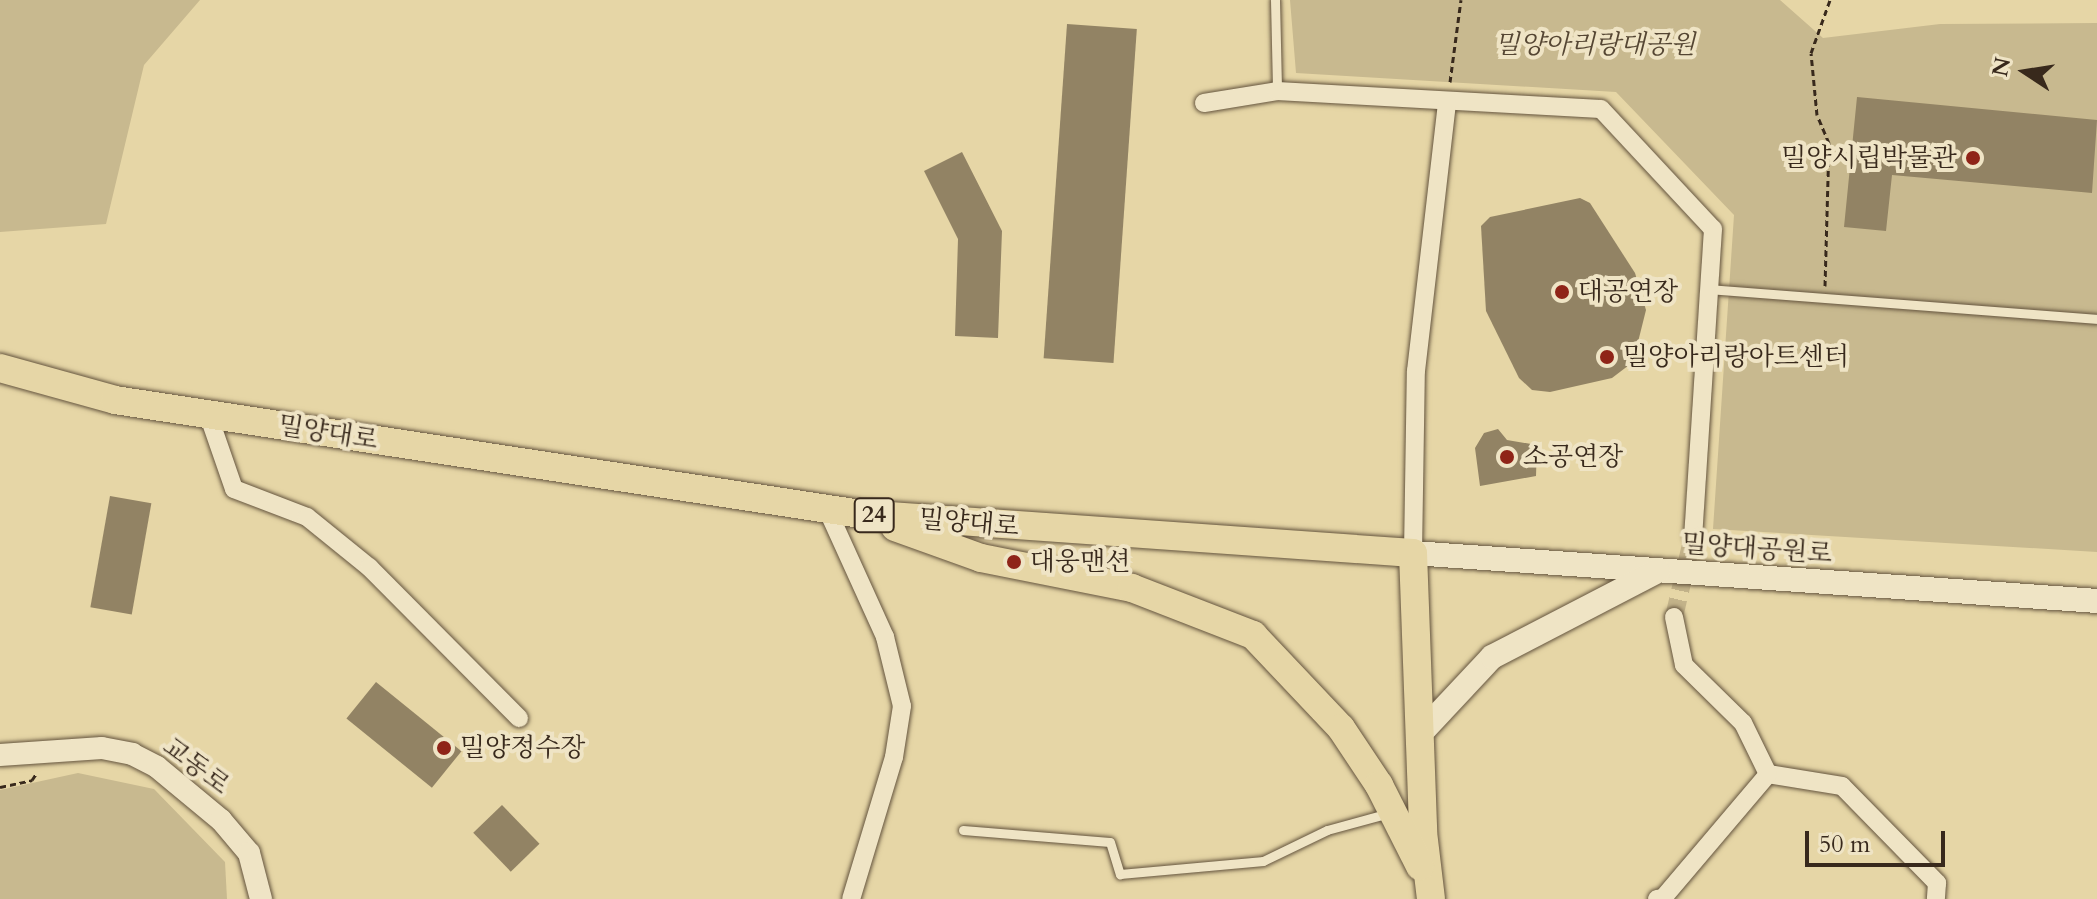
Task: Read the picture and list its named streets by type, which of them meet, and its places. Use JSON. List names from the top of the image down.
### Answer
{
  "streets": {
    "main road": ["밀양대로", "24", "밀양대공원로"],
    "street": ["교동로"]
  },
  "crossings": [
    ["밀양대로", "밀양대공원로"]
  ],
  "parks": ["밀양아리랑대공원"],
  "places": [
    "밀양시립박물관",
    "대공연장",
    "밀양아리랑아트센터",
    "소공연장",
    "대웅맨션",
    "밀양정수장"
  ],
  "scale_bar": "50 m",
  "north": "left"
}
